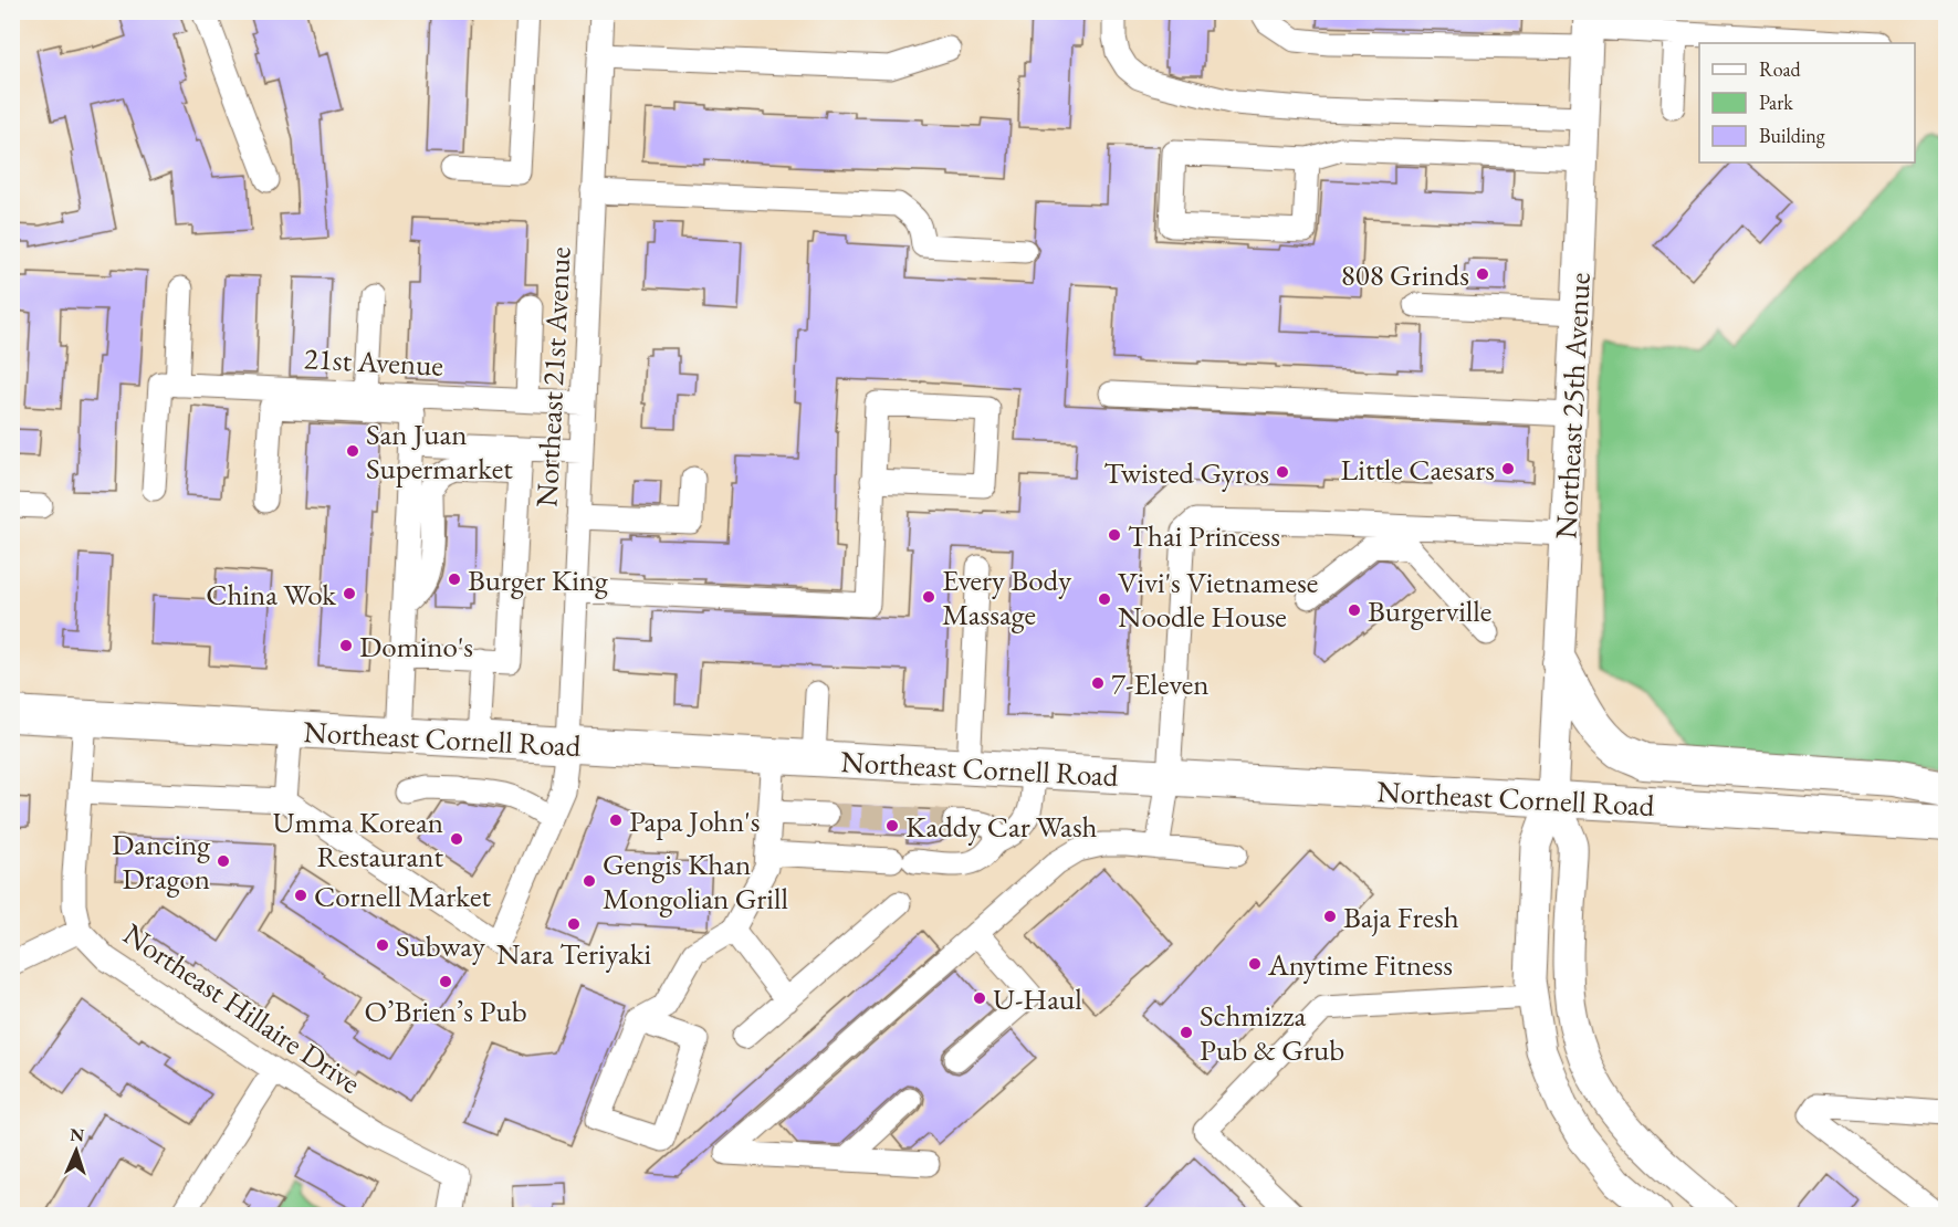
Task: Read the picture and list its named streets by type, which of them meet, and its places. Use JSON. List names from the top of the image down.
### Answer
{
  "streets": {
    "highway": ["Northeast Cornell Road"],
    "main road": ["Northeast 25th Avenue"],
    "street": ["21st Avenue", "Northeast 21st Avenue", "Northeast Hillaire Drive"]
  },
  "crossings": [
    ["21st Avenue", "Northeast 21st Avenue"],
    ["Northeast 21st Avenue", "Northeast Cornell Road"],
    ["Northeast 25th Avenue", "Northeast Cornell Road"],
    ["Northeast Cornell Road", "Northeast Hillaire Drive"]
  ],
  "places": [
    "808 Grinds",
    "San Juan Supermarket",
    "Little Caesars",
    "Twisted Gyros",
    "Thai Princess",
    "Burger King",
    "China Wok",
    "Every Body Massage",
    "Vivi's Vietnamese Noodle House",
    "Burgerville",
    "Domino's",
    "7-Eleven",
    "Papa John's",
    "Kaddy Car Wash",
    "Umma Korean Restaurant",
    "Dancing Dragon",
    "Gengis Khan Mongolian Grill",
    "Cornell Market",
    "Baja Fresh",
    "Nara Teriyaki",
    "Subway",
    "Anytime Fitness",
    "O’Brien’s Pub",
    "U-Haul",
    "Schmizza Pub & Grub"
  ],
  "legend": ["Road", "Park", "Building"],
  "north": "top"
}
